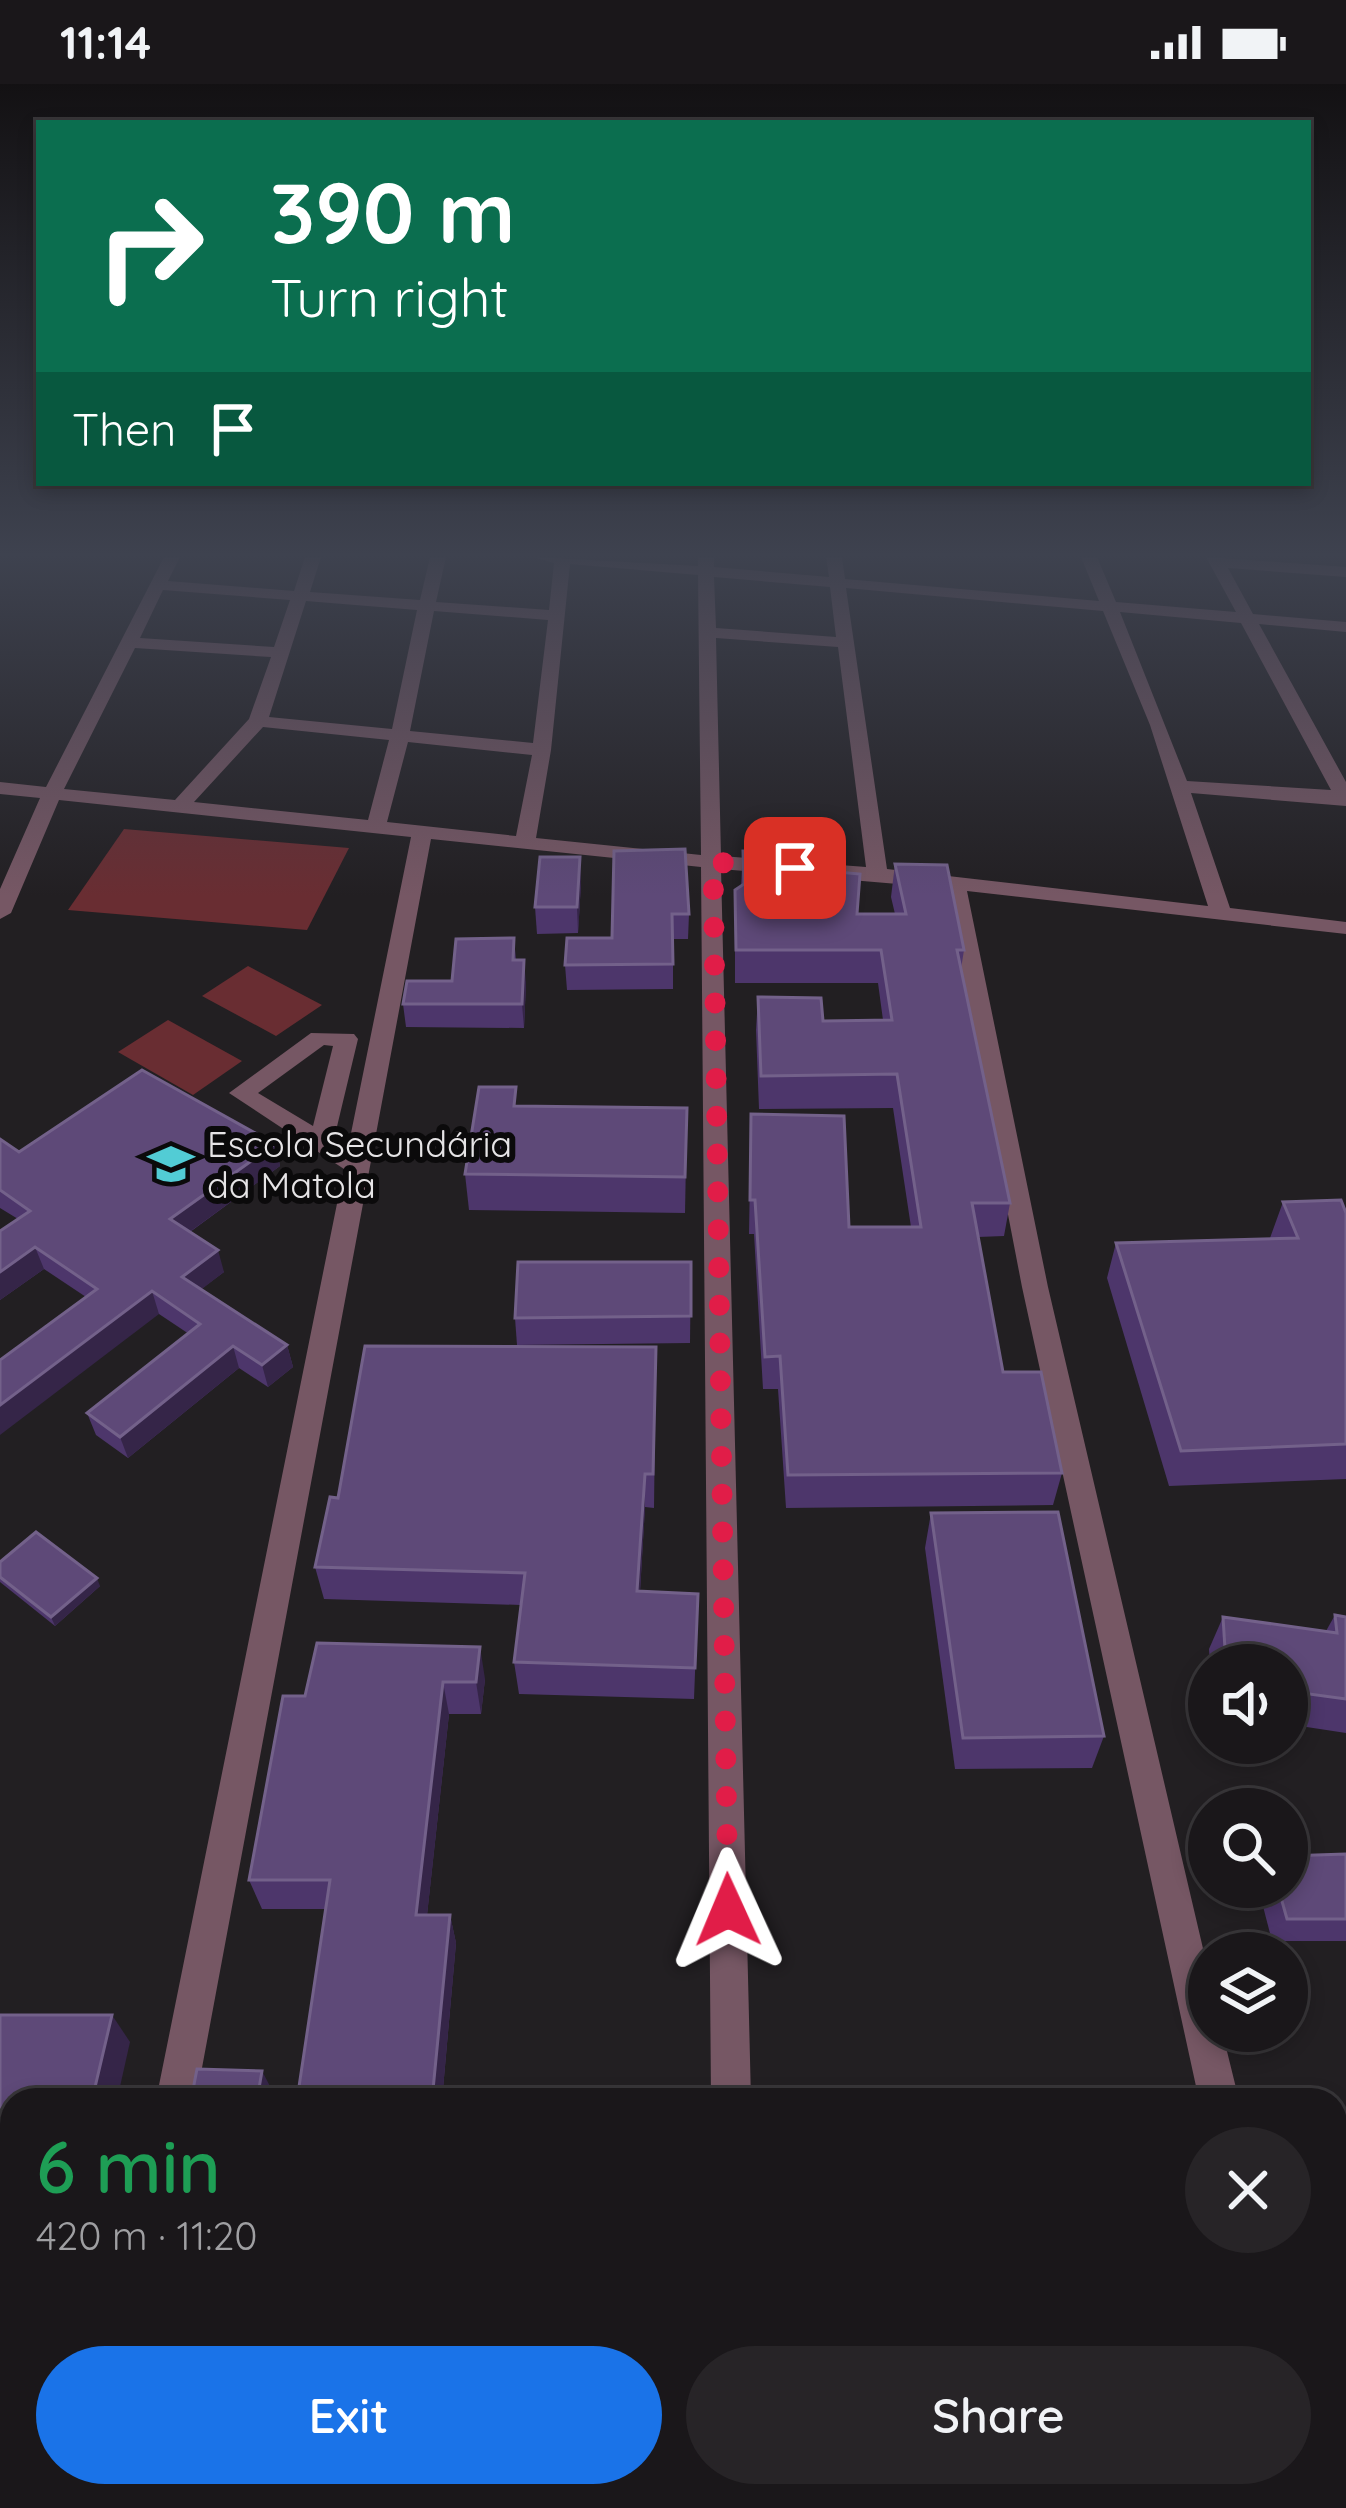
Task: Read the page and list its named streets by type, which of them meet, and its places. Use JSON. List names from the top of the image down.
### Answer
{
  "places": {
    "school or university": ["Escola Secundária da Matola"]
  },
  "page": {
    "status": "11:14",
    "turn": ["390 m", "Turn right"],
    "then": "Then",
    "heading": ["6 min", "420 m · 11:20"],
    "buttons": ["Exit", "Share"]
  }
}
